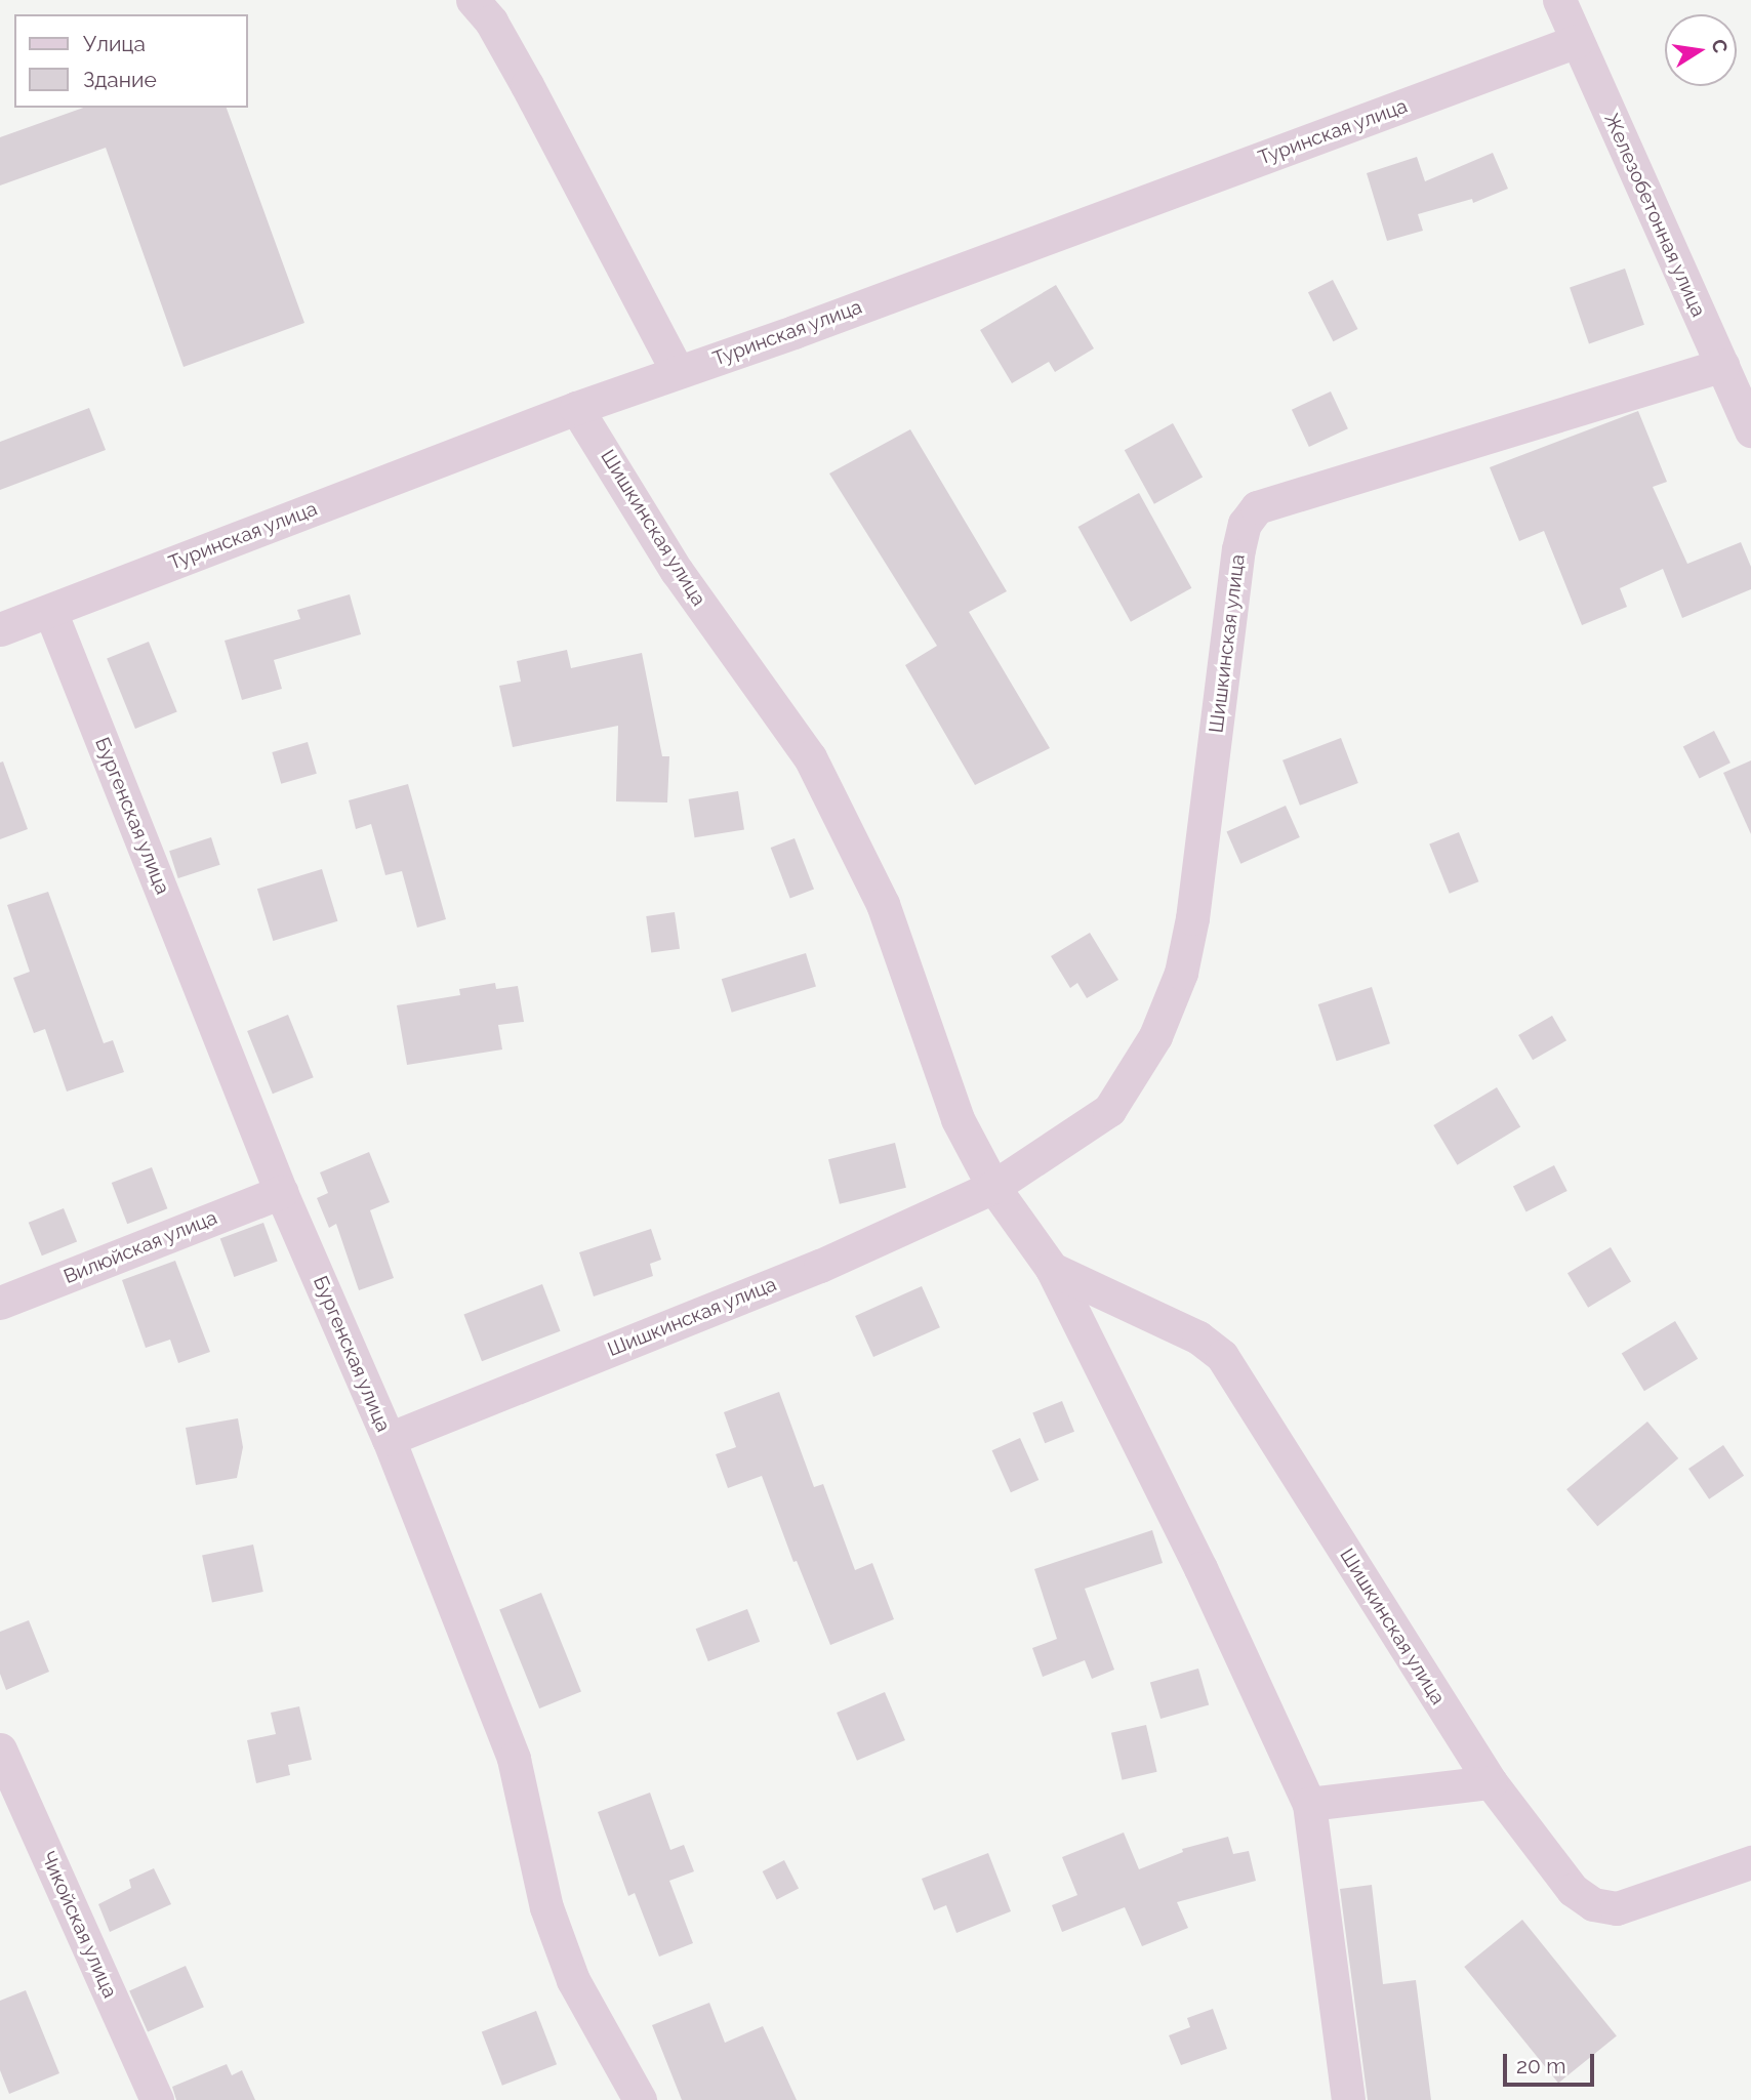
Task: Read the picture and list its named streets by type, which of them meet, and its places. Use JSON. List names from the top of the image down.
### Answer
{
  "streets": {
    "street": [
      "Туринская улица",
      "Железобетонная улица",
      "Шишкинская улица",
      "Бургенская улица",
      "Вилюйская улица",
      "Чикойская улица"
    ]
  },
  "crossings": [
    ["Туринская улица", "Железобетонная улица"],
    ["Туринская улица", "Шишкинская улица"],
    ["Туринская улица", "Бургенская улица"],
    ["Железобетонная улица", "Шишкинская улица"],
    ["Шишкинская улица", "Бургенская улица"],
    ["Бургенская улица", "Вилюйская улица"]
  ],
  "legend": ["Улица", "Здание"],
  "scale_bar": "20 m",
  "north": "right"
}
